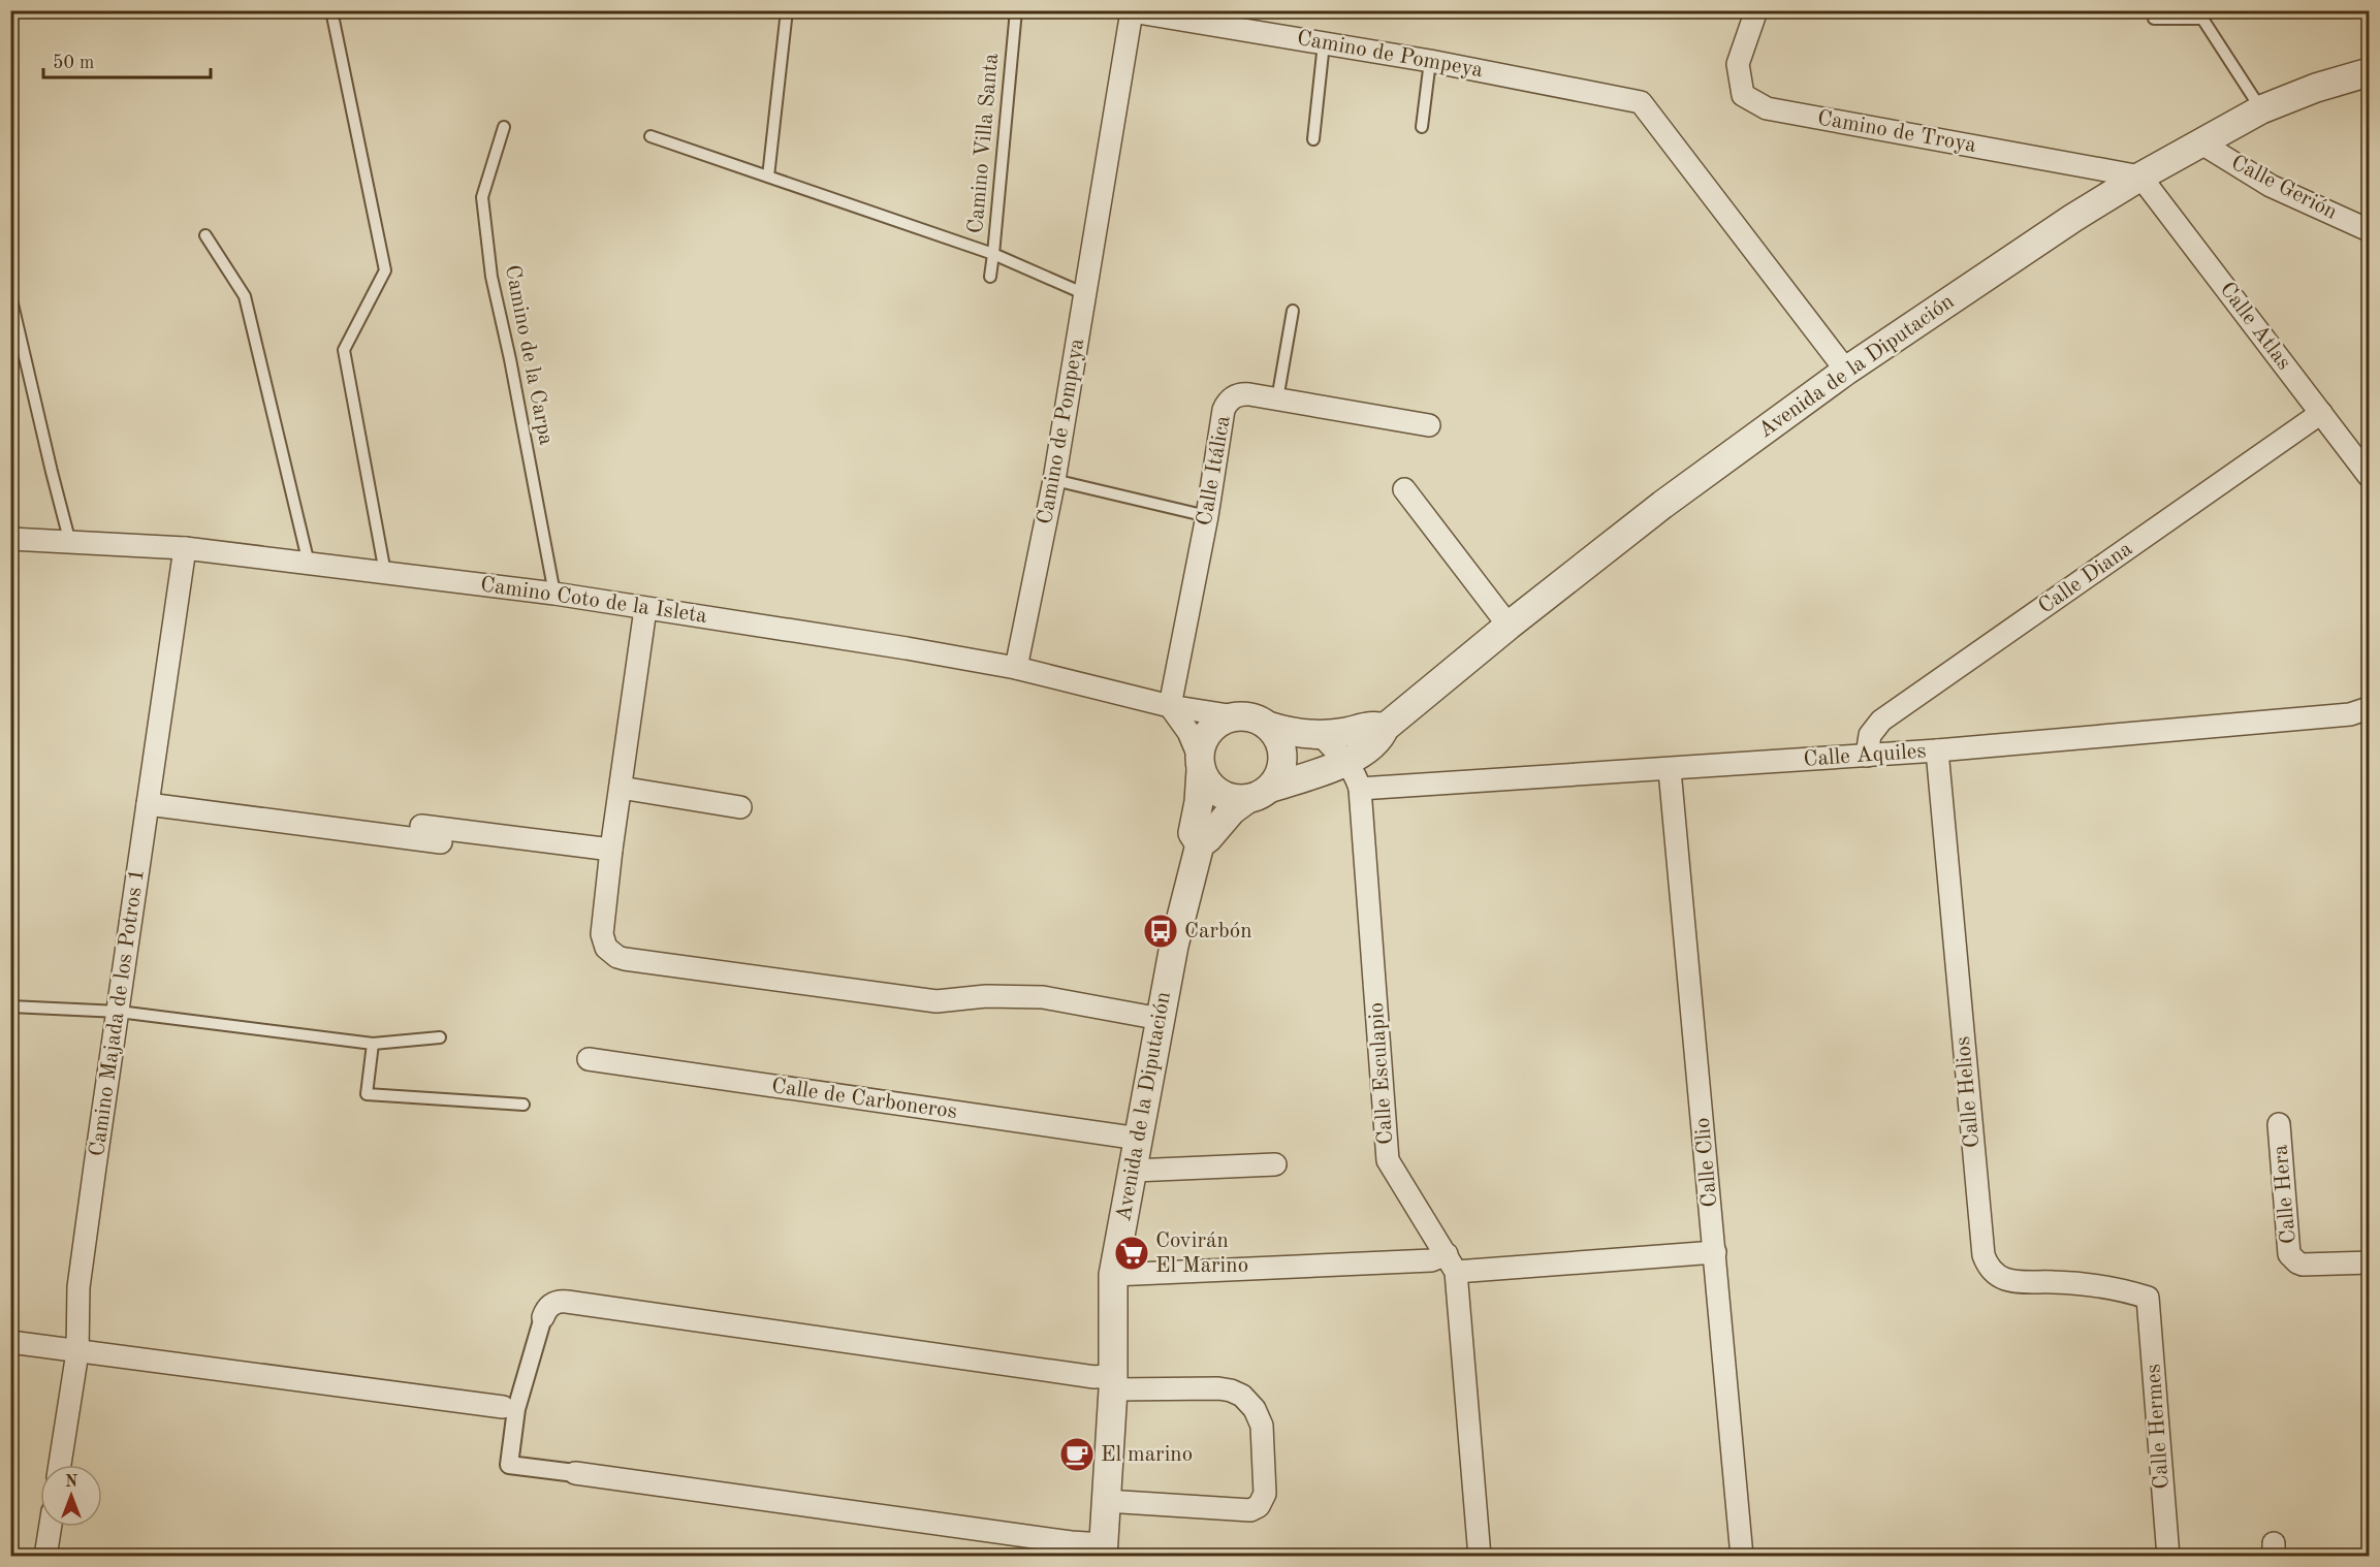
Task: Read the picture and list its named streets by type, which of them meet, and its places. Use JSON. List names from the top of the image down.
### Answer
{
  "streets": {
    "street": [
      "Camino de Pompeya",
      "Camino de Troya",
      "Calle Gerión",
      "Calle Atlas",
      "Avenida de la Diputación",
      "Calle Itálica",
      "Calle Diana",
      "Camino Coto de la Isleta",
      "Calle Aquiles",
      "Camino Majada de los Potros 1",
      "Calle Esculapio",
      "Calle Helios",
      "Calle de Carboneros",
      "Calle Clio",
      "Calle Hera",
      "Calle Hermes"
    ],
    "lane": ["Camino Villa Santa", "Camino de la Carpa"]
  },
  "crossings": [
    ["Camino de Pompeya", "Camino Villa Santa"],
    ["Camino de Pompeya", "Avenida de la Diputación"],
    ["Camino de Pompeya", "Camino Coto de la Isleta"],
    ["Camino de Troya", "Calle Atlas"],
    ["Camino de Troya", "Avenida de la Diputación"],
    ["Calle Gerión", "Avenida de la Diputación"],
    ["Calle Atlas", "Avenida de la Diputación"],
    ["Calle Atlas", "Calle Diana"],
    ["Camino de la Carpa", "Camino Coto de la Isleta"],
    ["Avenida de la Diputación", "Camino Coto de la Isleta"],
    ["Avenida de la Diputación", "Calle Esculapio"],
    ["Avenida de la Diputación", "Calle de Carboneros"],
    ["Calle Itálica", "Camino Coto de la Isleta"],
    ["Calle Diana", "Calle Aquiles"],
    ["Camino Coto de la Isleta", "Camino Majada de los Potros 1"],
    ["Calle Aquiles", "Calle Esculapio"],
    ["Calle Aquiles", "Calle Helios"],
    ["Calle Aquiles", "Calle Clio"],
    ["Calle Helios", "Calle Hermes"]
  ],
  "places": {
    "bus stop": ["Carbón"],
    "supermarket": ["Covirán El Marino"],
    "cafe": ["El marino"]
  },
  "scale_bar": "50 m",
  "north": "top"
}
